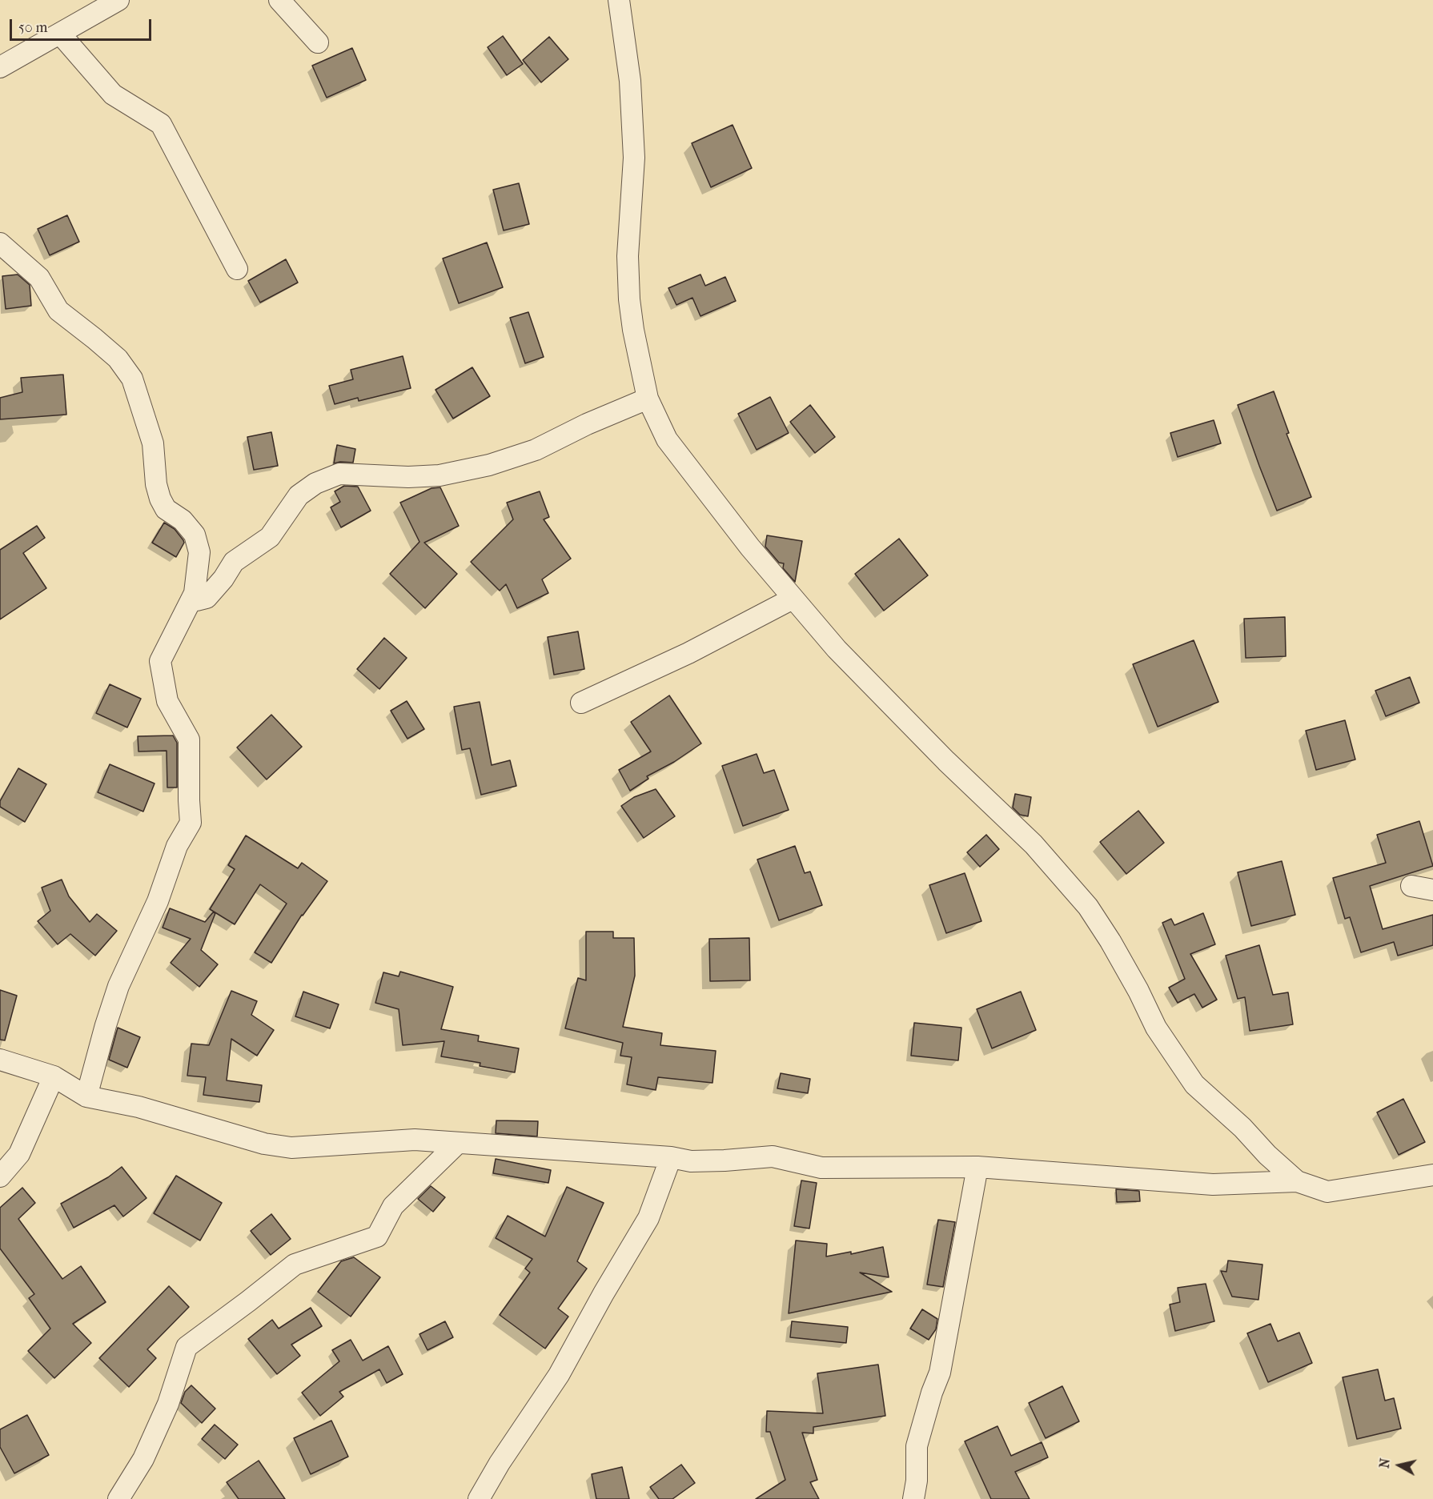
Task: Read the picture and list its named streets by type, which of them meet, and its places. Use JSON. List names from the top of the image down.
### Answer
{
  "scale_bar": "50 m",
  "north": "left"
}
